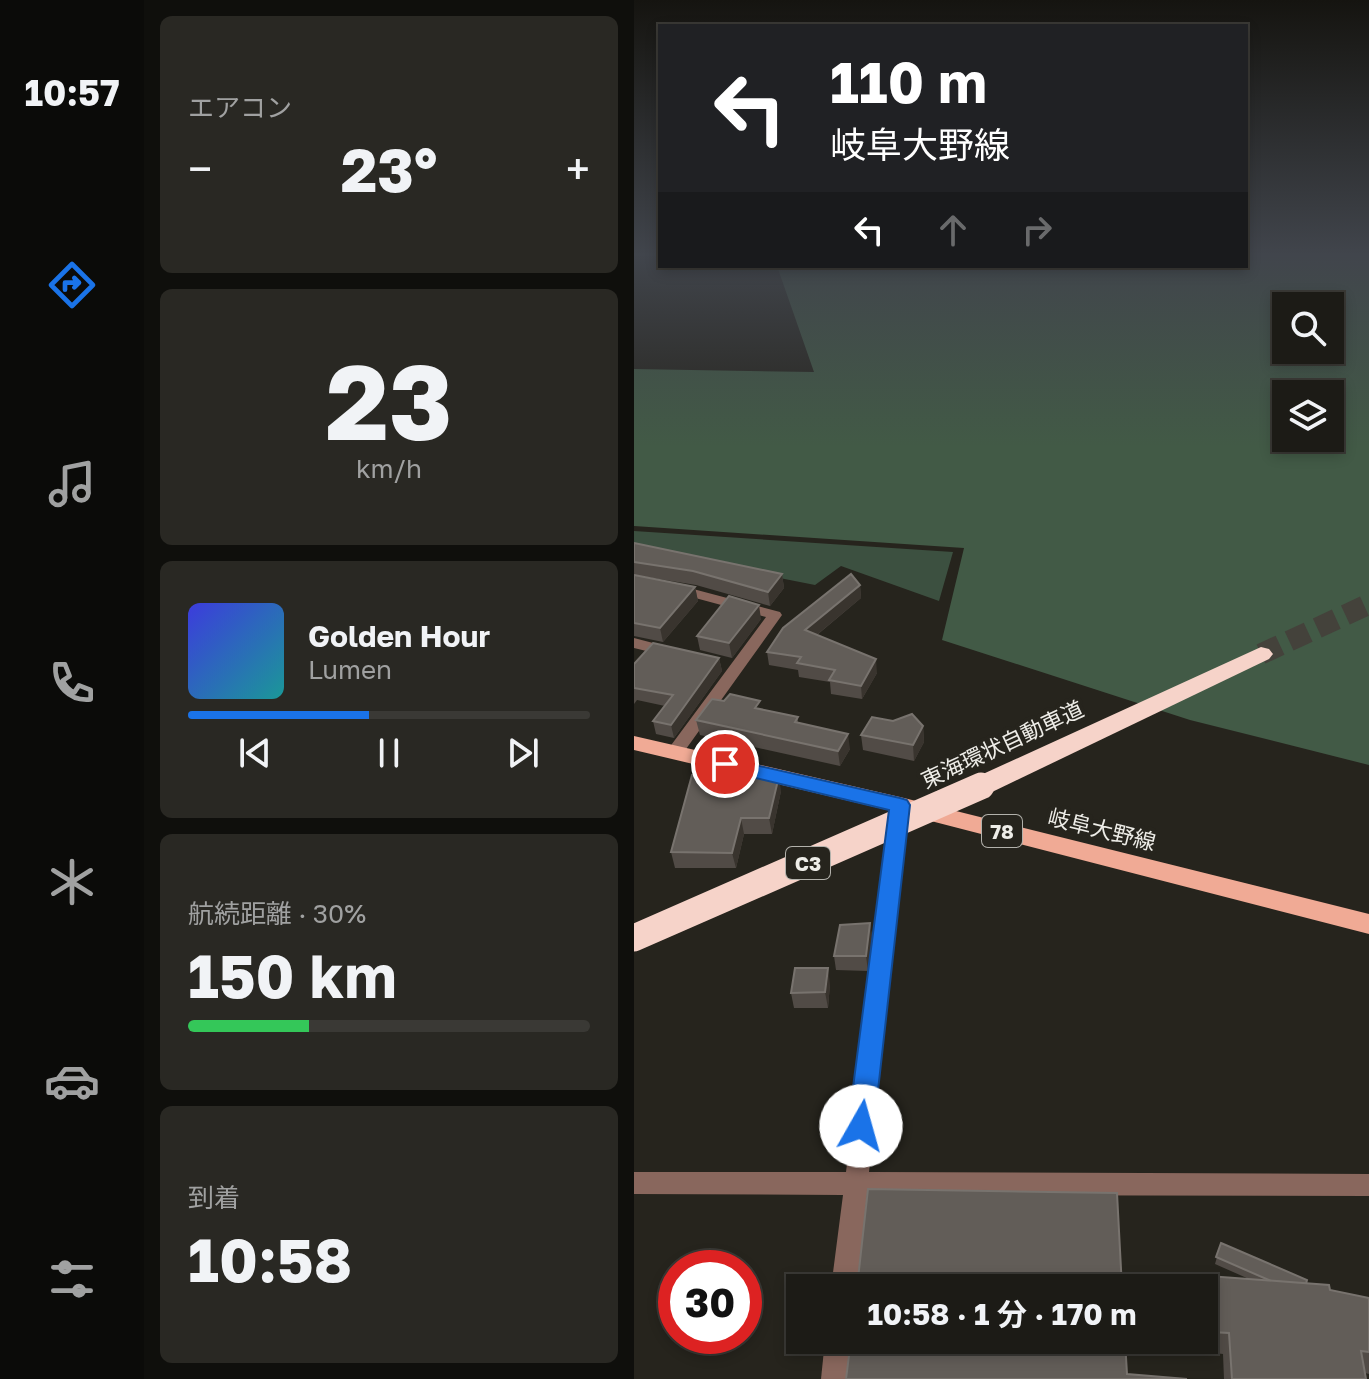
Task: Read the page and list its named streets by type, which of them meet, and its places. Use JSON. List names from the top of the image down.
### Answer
{
  "streets": {
    "highway": ["東海環状自動車道", "C3"],
    "main road": ["岐阜大野線", "78"]
  },
  "page": {
    "tabs": "10:57",
    "tile": [
      "エアコン",
      ["23", "km/h"],
      ["航続距離 · 30%", "150 km"],
      ["到着", "10:58"]
    ],
    "turn": ["110 m", "岐阜大野線"],
    "heat": ["−", "23°", "+"],
    "song": ["Golden Hour", "Lumen"],
    "limit": "30",
    "trip": "10:58 · 1 分 · 170 m"
  }
}
